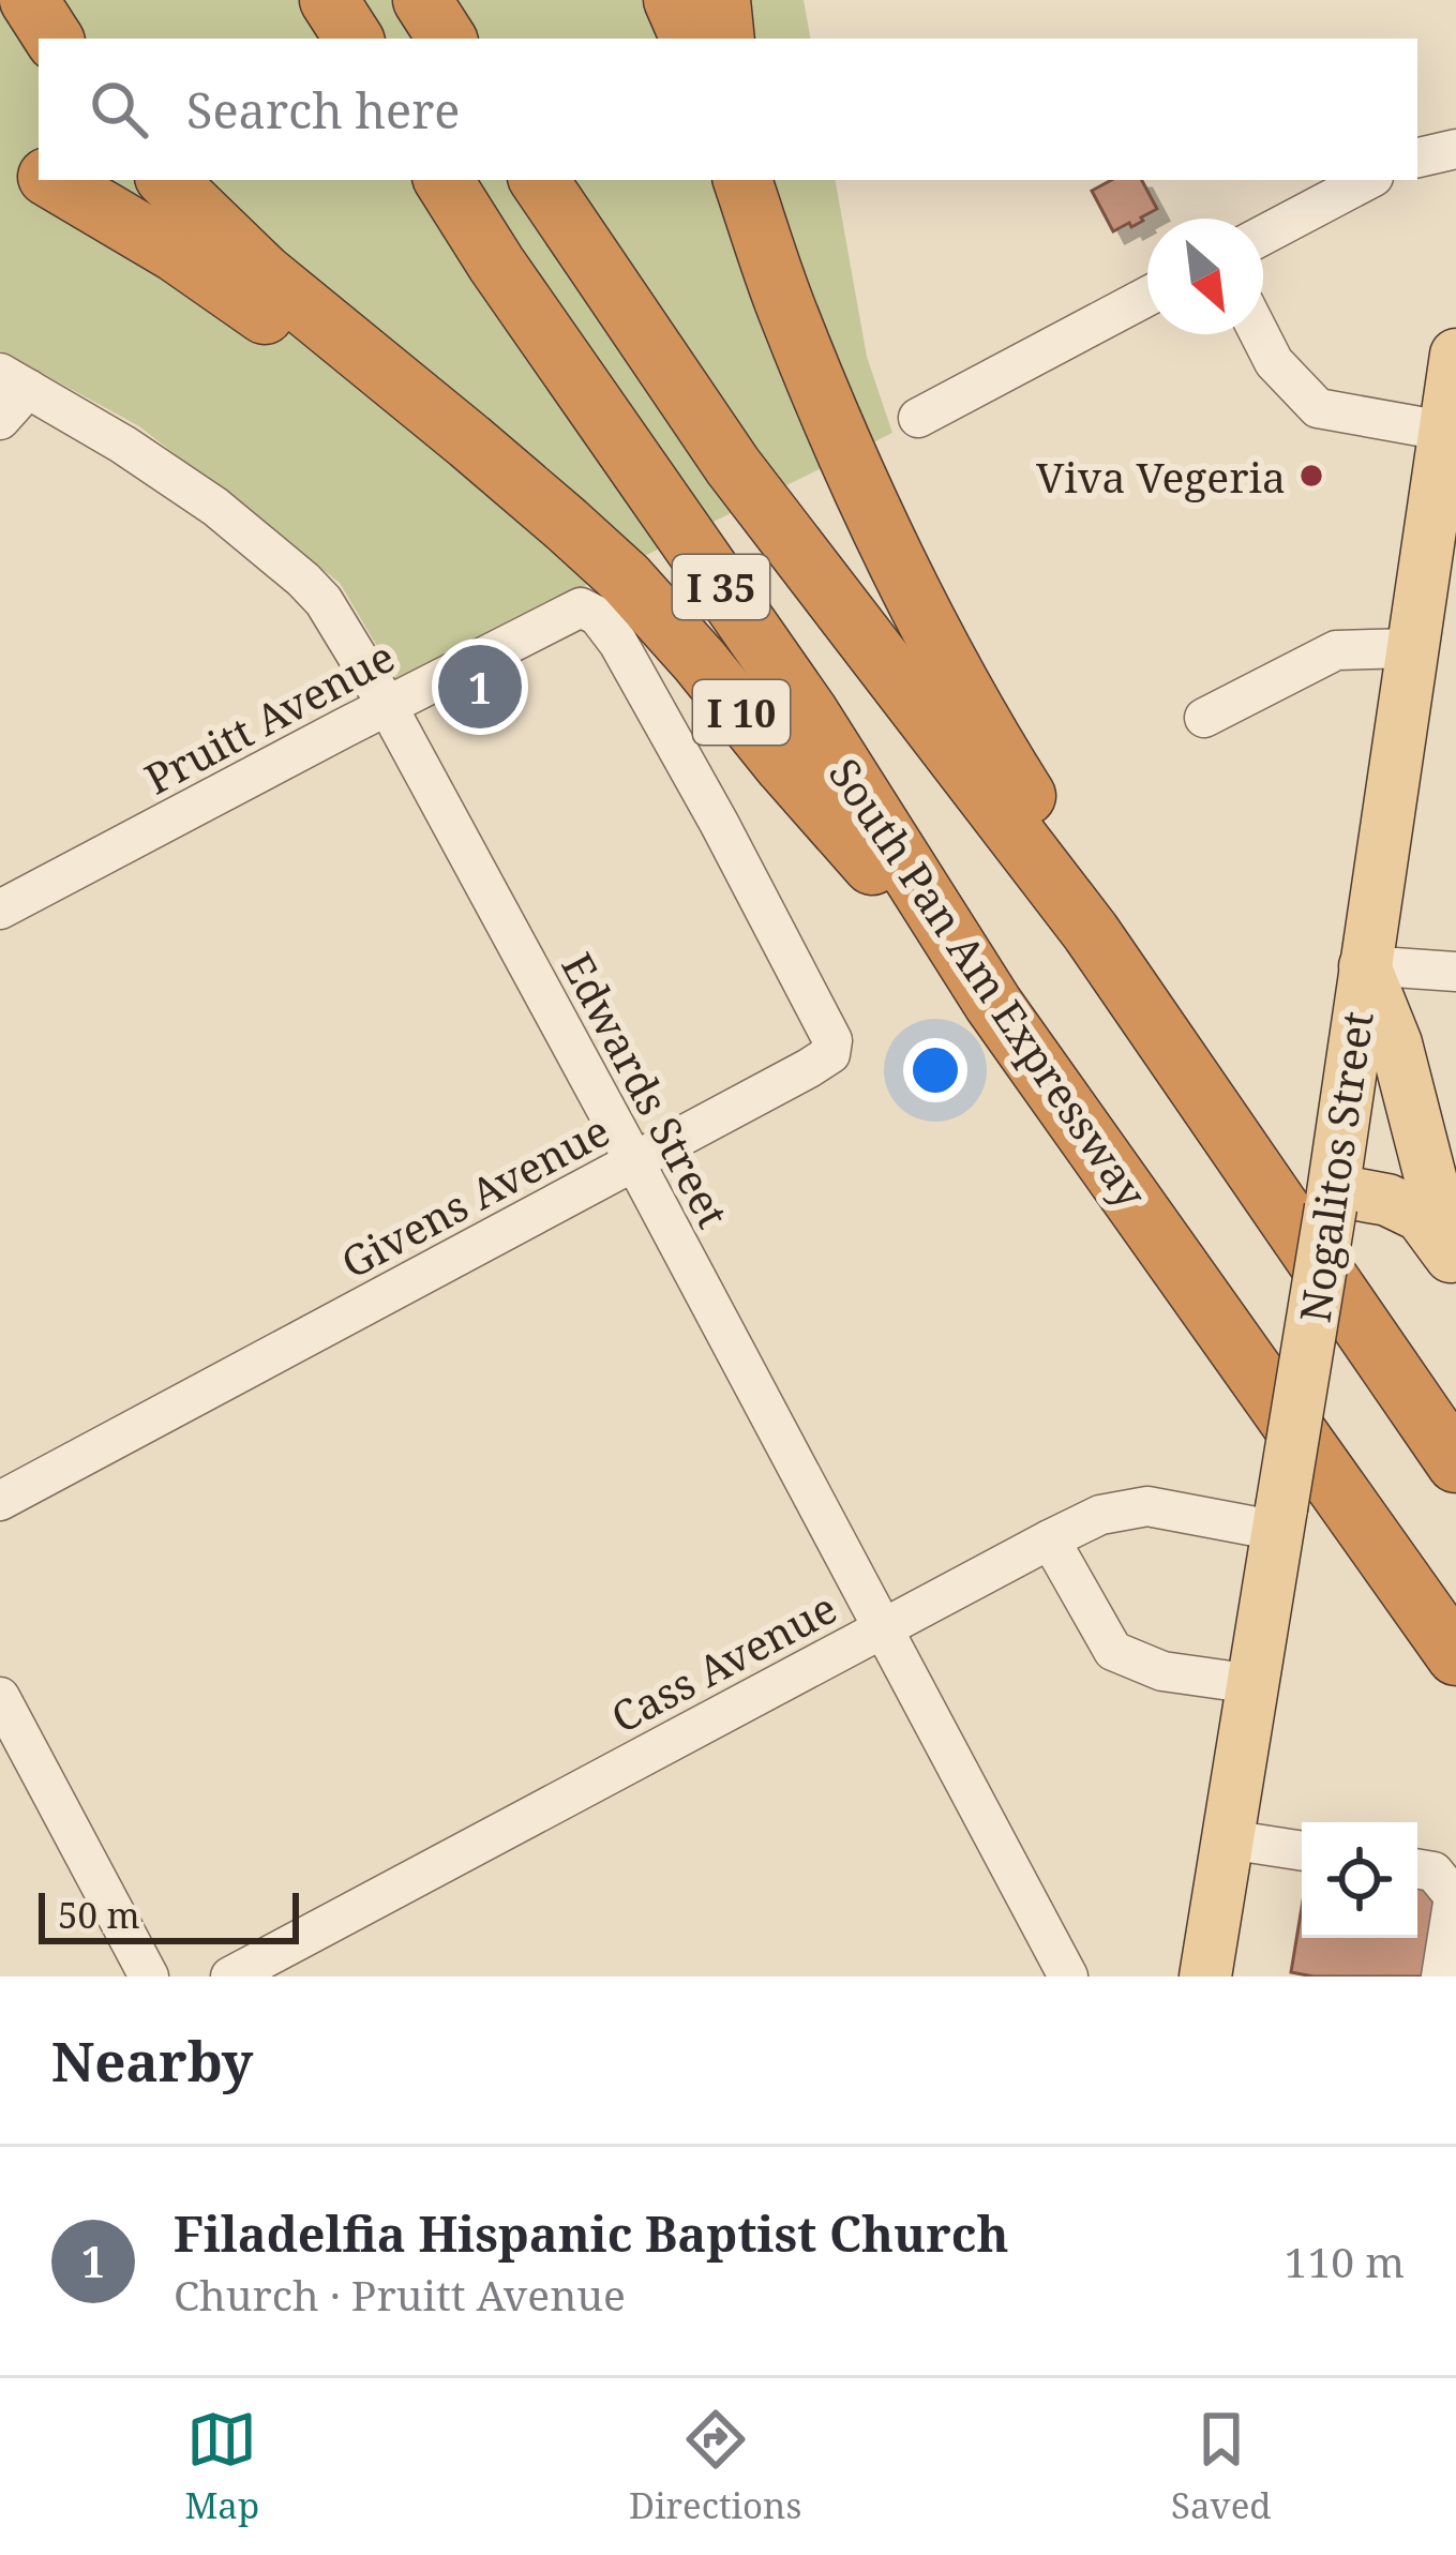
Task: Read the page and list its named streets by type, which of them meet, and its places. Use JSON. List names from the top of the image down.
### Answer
{
  "streets": {
    "highway": ["I 35", "I 10", "South Pan Am Expressway"],
    "main road": ["Nogalitos Street"],
    "street": [
      "Pruitt Avenue",
      "Edwards Street",
      "Givens Avenue",
      "Cass Avenue"
    ]
  },
  "crossings": [
    ["I 10", "South Pan Am Expressway"],
    ["Pruitt Avenue", "Edwards Street"],
    ["Pruitt Avenue", "Givens Avenue"],
    ["Edwards Street", "Givens Avenue"],
    ["Edwards Street", "Cass Avenue"],
    ["Nogalitos Street", "Cass Avenue"]
  ],
  "places": ["Viva Vegeria"],
  "scale_bar": "50 m",
  "north": "bottom right",
  "page": {
    "search": "Search here",
    "pins": "1",
    "scale": "50 m",
    "heading": "Nearby",
    "list": [
      {
        "mark": "1",
        "name": "Filadelfia Hispanic Baptist Church",
        "note": "Church · Pruitt Avenue",
        "value": "110 m"
      }
    ],
    "nav": ["Map", "Directions", "Saved"]
  }
}
